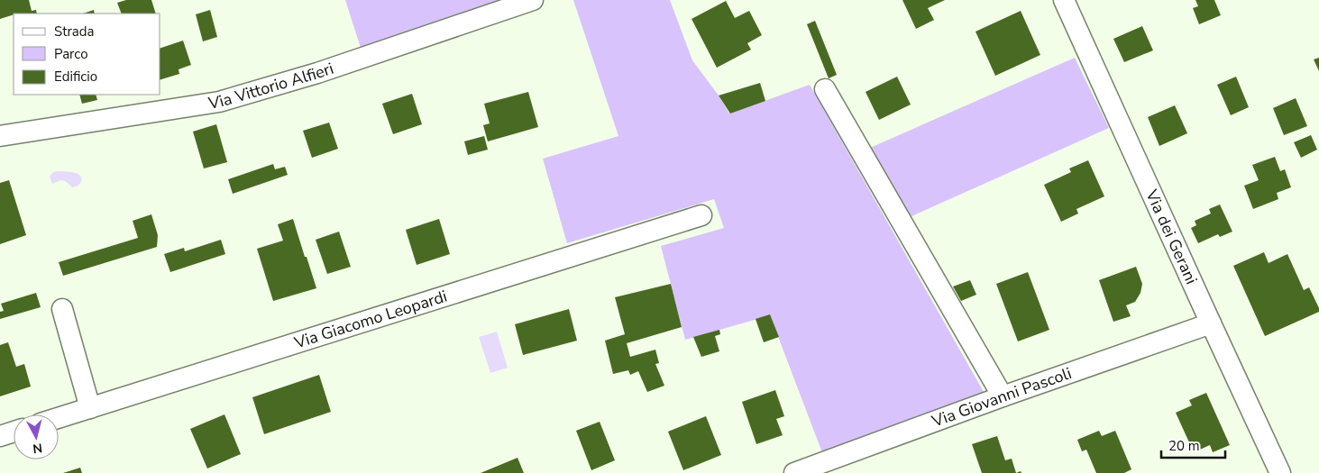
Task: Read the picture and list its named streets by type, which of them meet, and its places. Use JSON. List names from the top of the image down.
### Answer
{
  "streets": {
    "street": [
      "Via Vittorio Alfieri",
      "Via dei Gerani",
      "Via Giacomo Leopardi",
      "Via Giovanni Pascoli"
    ]
  },
  "crossings": [
    ["Via dei Gerani", "Via Giovanni Pascoli"]
  ],
  "legend": ["Strada", "Parco", "Edificio"],
  "scale_bar": "20 m",
  "north": "bottom"
}
